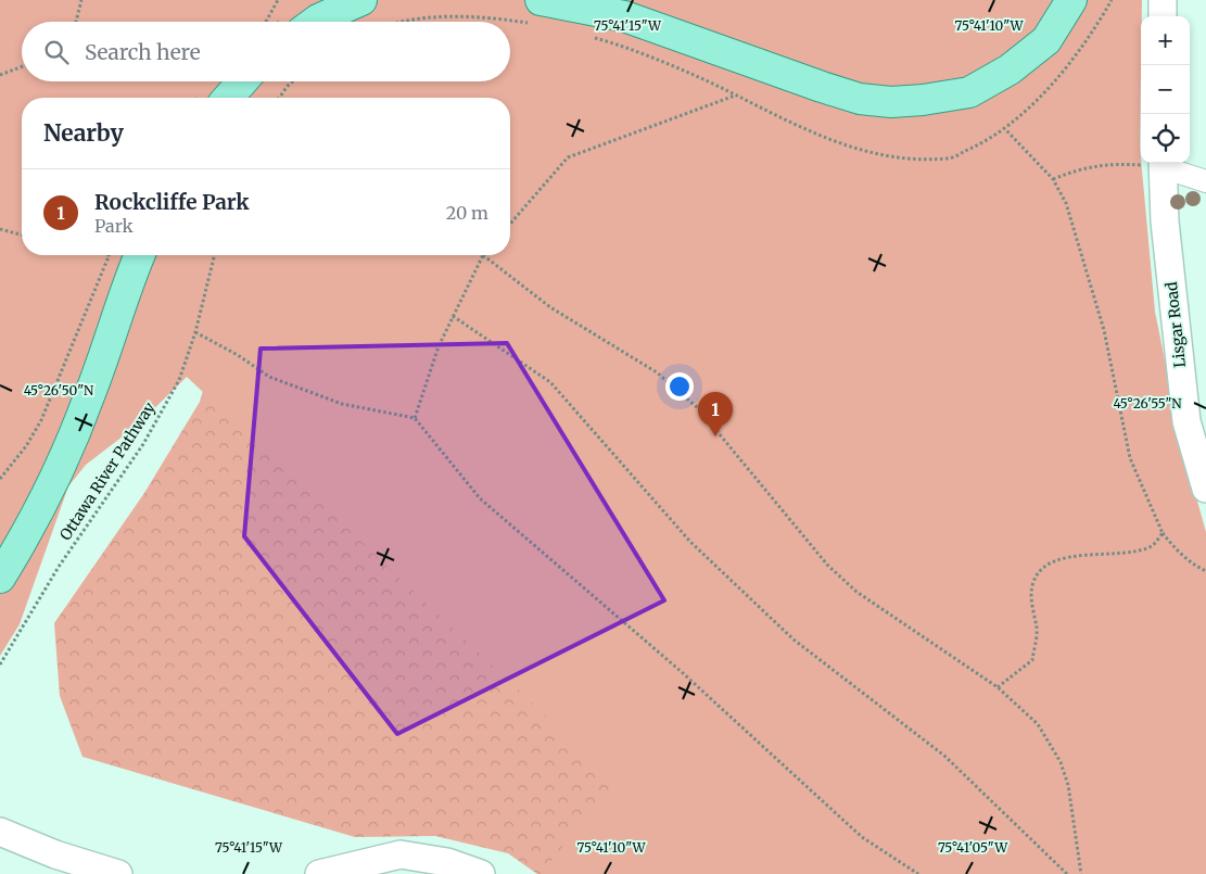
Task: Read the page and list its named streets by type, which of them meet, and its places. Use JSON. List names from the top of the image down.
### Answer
{
  "streets": {
    "street": ["Lisgar Road"],
    "path": ["Ottawa River Pathway"]
  },
  "page": {
    "map_buttons": ["+", "−"],
    "search": "Search here",
    "heading": "Nearby",
    "list": [
      {
        "mark": "1",
        "name": "Rockcliffe Park",
        "note": "Park",
        "value": "20 m"
      }
    ],
    "pins": "1"
  },
  "coordinates": [
    "75°41'15\"W",
    "75°41'10\"W",
    "45°26'50\"N",
    "45°26'55\"N",
    "75°41'05\"W"
  ]
}
